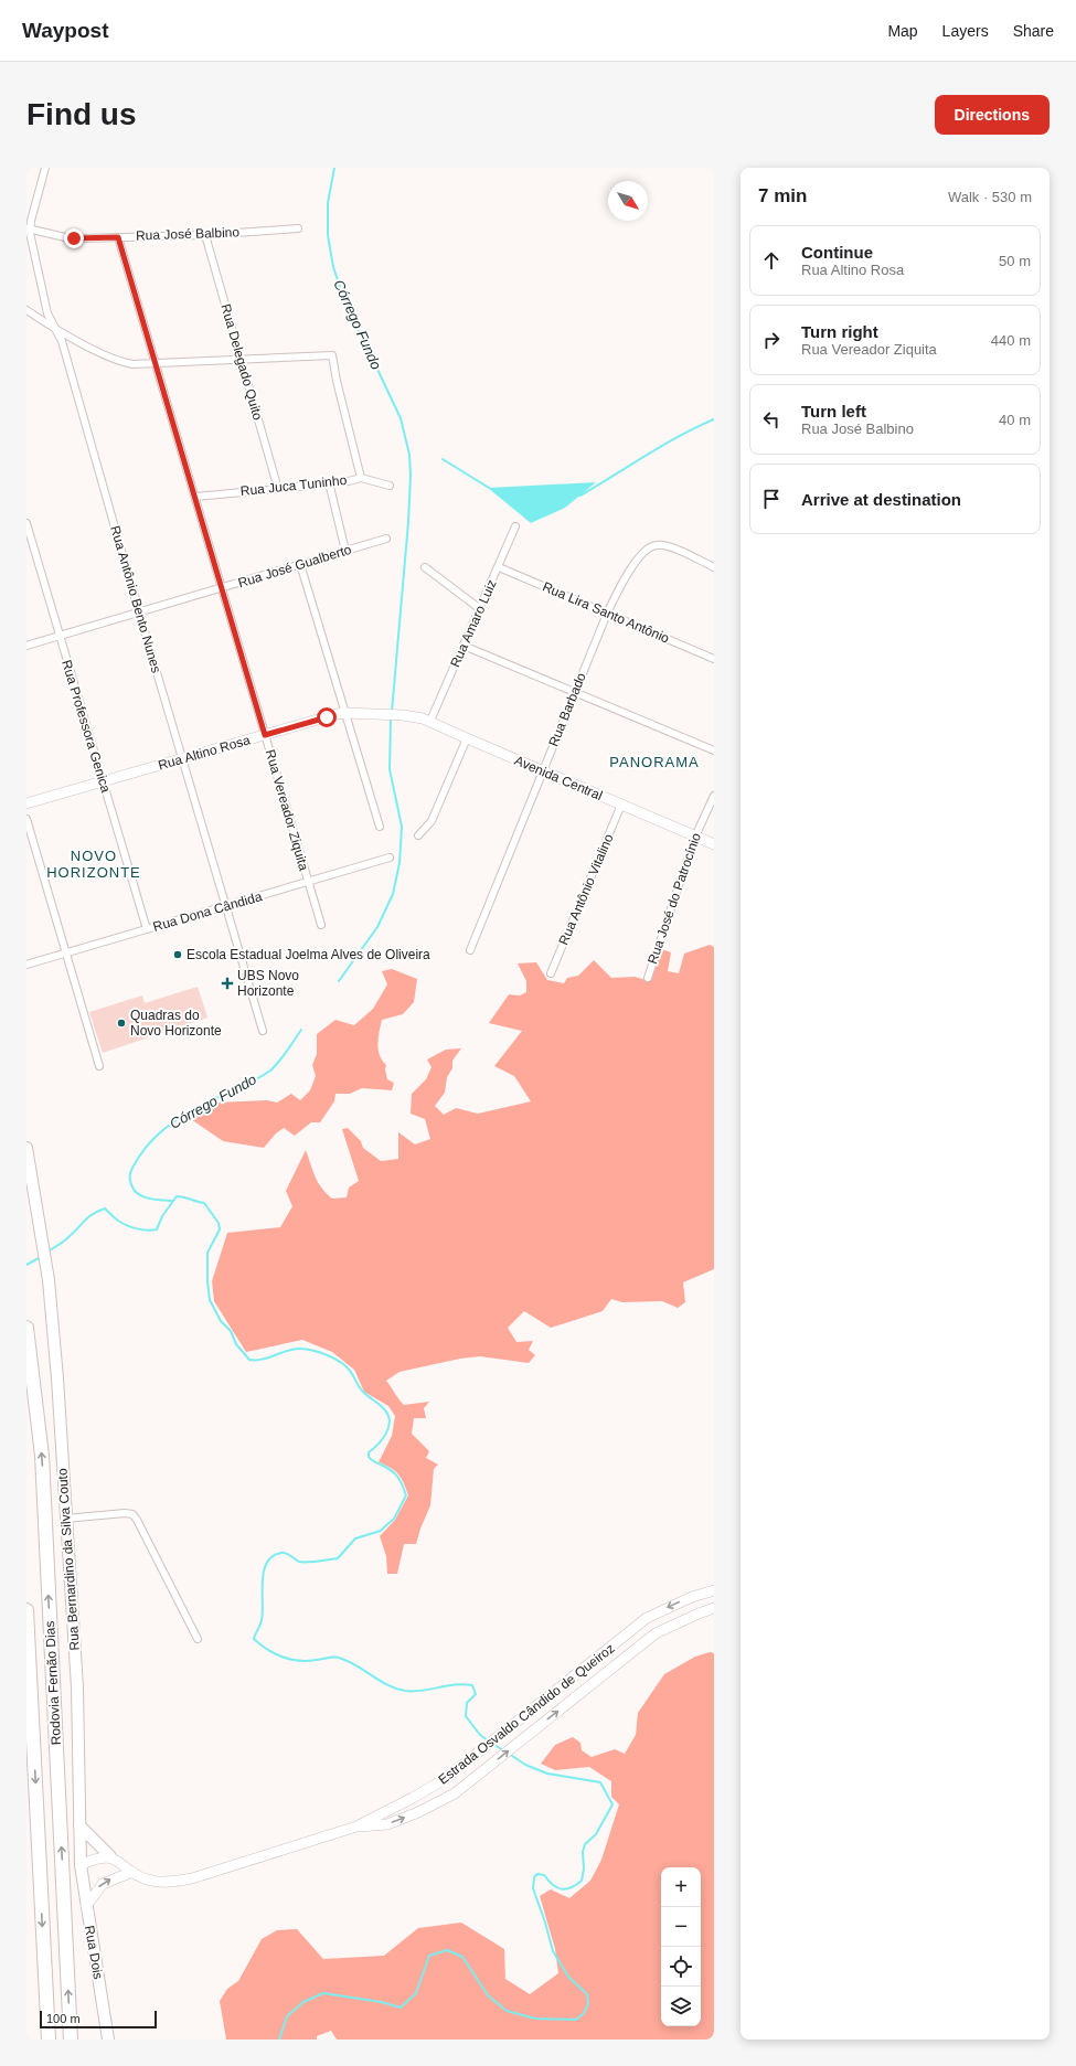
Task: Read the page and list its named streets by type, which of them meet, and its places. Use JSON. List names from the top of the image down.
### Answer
{
  "streets": {
    "highway": ["Rodovia Fernão Dias"],
    "main road": [
      "Rua Altino Rosa",
      "Avenida Central",
      "Rua Bernardino da Silva Couto",
      "Estrada Osvaldo Cândido de Queiroz",
      "Rua Dois"
    ],
    "street": [
      "Rua José Balbino",
      "Rua Delegado Quito",
      "Rua Juca Tuninho",
      "Rua José Gualberto",
      "Rua Antônio Bento Nunes",
      "Rua Lira Santo Antônio",
      "Rua Amaro Luiz",
      "Rua Barbado",
      "Rua Professora Genica",
      "Rua Vereador Ziquita",
      "Rua Antônio Vitalino",
      "Rua José do Patrocínio",
      "Rua Dona Cândida"
    ]
  },
  "crossings": [
    ["Rua José Balbino", "Rua Delegado Quito"],
    ["Rua José Balbino", "Rua Antônio Bento Nunes"],
    ["Rua José Balbino", "Rua Vereador Ziquita"],
    ["Rua Delegado Quito", "Rua Juca Tuninho"],
    ["Rua Juca Tuninho", "Rua Vereador Ziquita"],
    ["Rua José Gualberto", "Rua Antônio Bento Nunes"],
    ["Rua José Gualberto", "Rua Professora Genica"],
    ["Rua José Gualberto", "Rua Vereador Ziquita"],
    ["Rua Antônio Bento Nunes", "Rua Altino Rosa"],
    ["Rua Antônio Bento Nunes", "Rua Dona Cândida"],
    ["Rua Lira Santo Antônio", "Rua Amaro Luiz"],
    ["Rua Lira Santo Antônio", "Rua Barbado"],
    ["Rua Amaro Luiz", "Avenida Central"],
    ["Rua Barbado", "Avenida Central"],
    ["Rua Professora Genica", "Rua Altino Rosa"],
    ["Rua Professora Genica", "Rua Dona Cândida"],
    ["Rua Altino Rosa", "Avenida Central"],
    ["Rua Altino Rosa", "Rua Vereador Ziquita"],
    ["Avenida Central", "Rua Antônio Vitalino"],
    ["Avenida Central", "Rua José do Patrocínio"],
    ["Rua Vereador Ziquita", "Rua Dona Cândida"],
    ["Rua Bernardino da Silva Couto", "Rua Dois"]
  ],
  "districts": ["PANORAMA", "NOVO HORIZONTE"],
  "water": ["Córrego Fundo"],
  "places": {
    "other": ["Escola Estadual Joelma Alves de Oliveira", "Quadras do Novo Horizonte"],
    "health": ["UBS Novo Horizonte"]
  },
  "scale_bar": "100 m",
  "north": "bottom right",
  "page": {
    "header": "Waypost",
    "nav": ["Map", "Layers", "Share"],
    "buttons": "Directions",
    "title": "Find us",
    "heading": ["7 min", "Walk · 530 m"],
    "list": [
      ["Continue", "Rua Altino Rosa", "50 m"],
      ["Turn right", "Rua Vereador Ziquita", "440 m"],
      ["Turn left", "Rua José Balbino", "40 m"],
      "Arrive at destination"
    ],
    "map_buttons": ["+", "−"],
    "scale": "100 m"
  }
}
